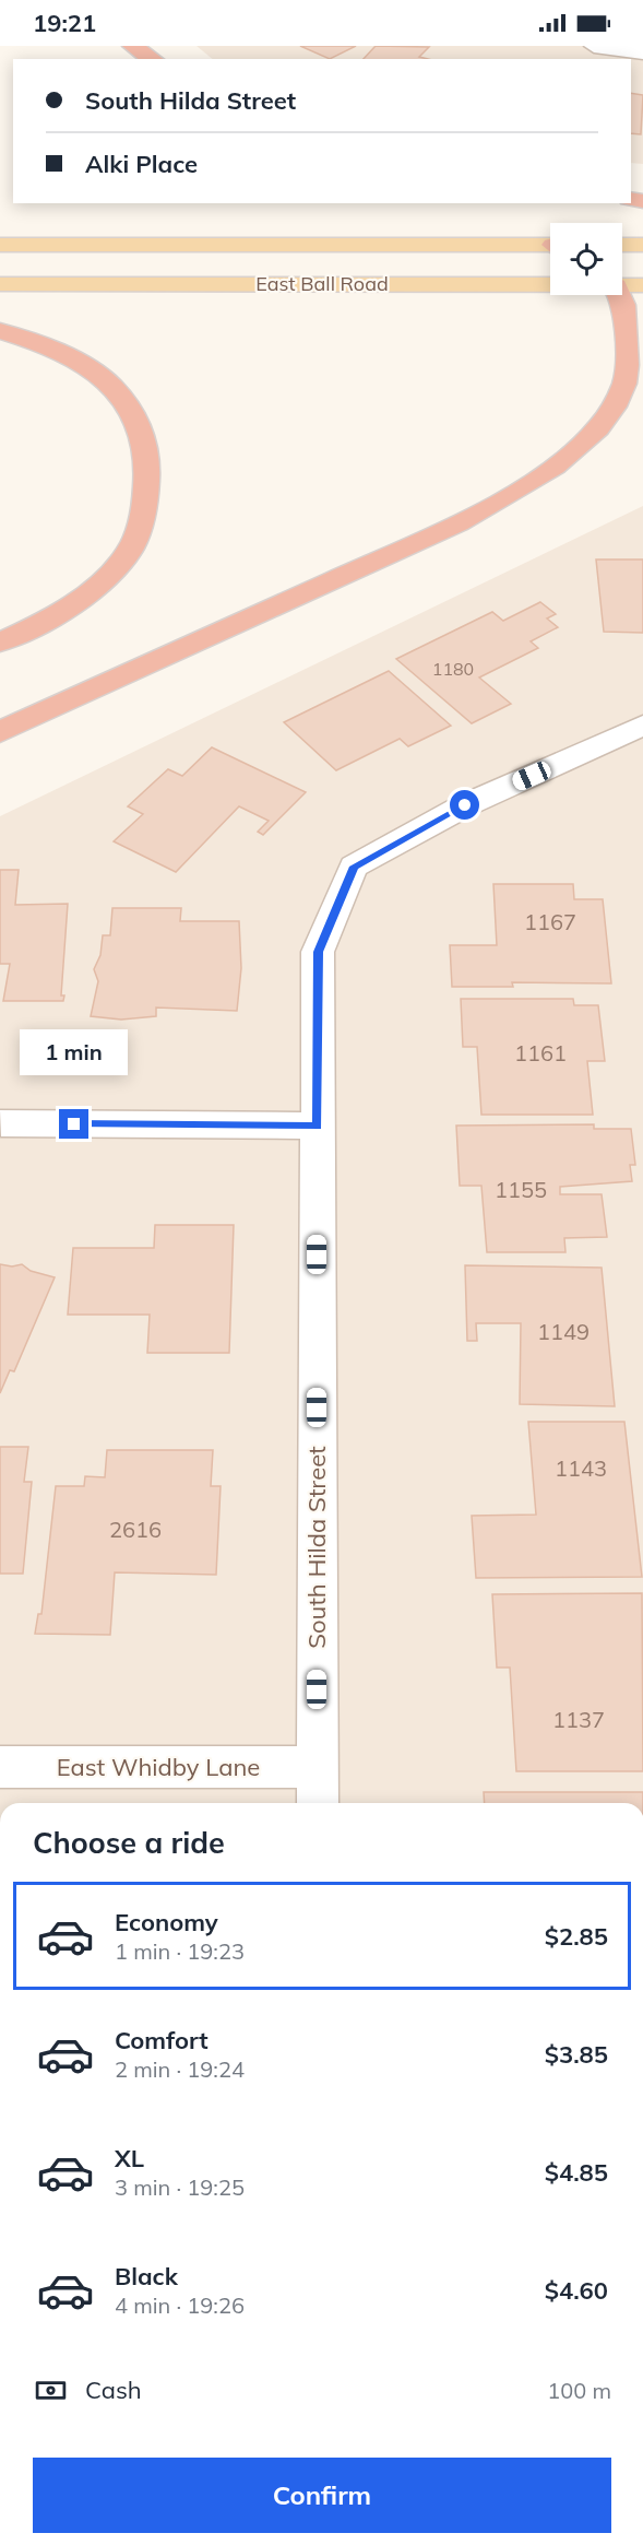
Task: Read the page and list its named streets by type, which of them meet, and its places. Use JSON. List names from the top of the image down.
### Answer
{
  "streets": {
    "main road": ["East Ball Road"],
    "street": ["South Hilda Street", "East Whidby Lane"]
  },
  "crossings": [
    ["South Hilda Street", "East Whidby Lane"]
  ],
  "house_numbers": [
    "1180",
    "1167",
    "1161",
    "1155",
    "1149",
    "1143",
    "2616",
    "1137"
  ],
  "page": {
    "status": "19:21",
    "banner": ["South Hilda Street", "Alki Place"],
    "bubble": "1 min",
    "heading": "Choose a ride",
    "list": [
      {
        "name": "Economy",
        "note": "1 min · 19:23",
        "value": "$2.85"
      },
      {
        "name": "Comfort",
        "note": "2 min · 19:24",
        "value": "$3.85"
      },
      {
        "name": "XL",
        "note": "3 min · 19:25",
        "value": "$4.85"
      },
      {
        "name": "Black",
        "note": "4 min · 19:26",
        "value": "$4.60"
      }
    ],
    "pay": ["Cash", "100 m"],
    "buttons": "Confirm"
  }
}
